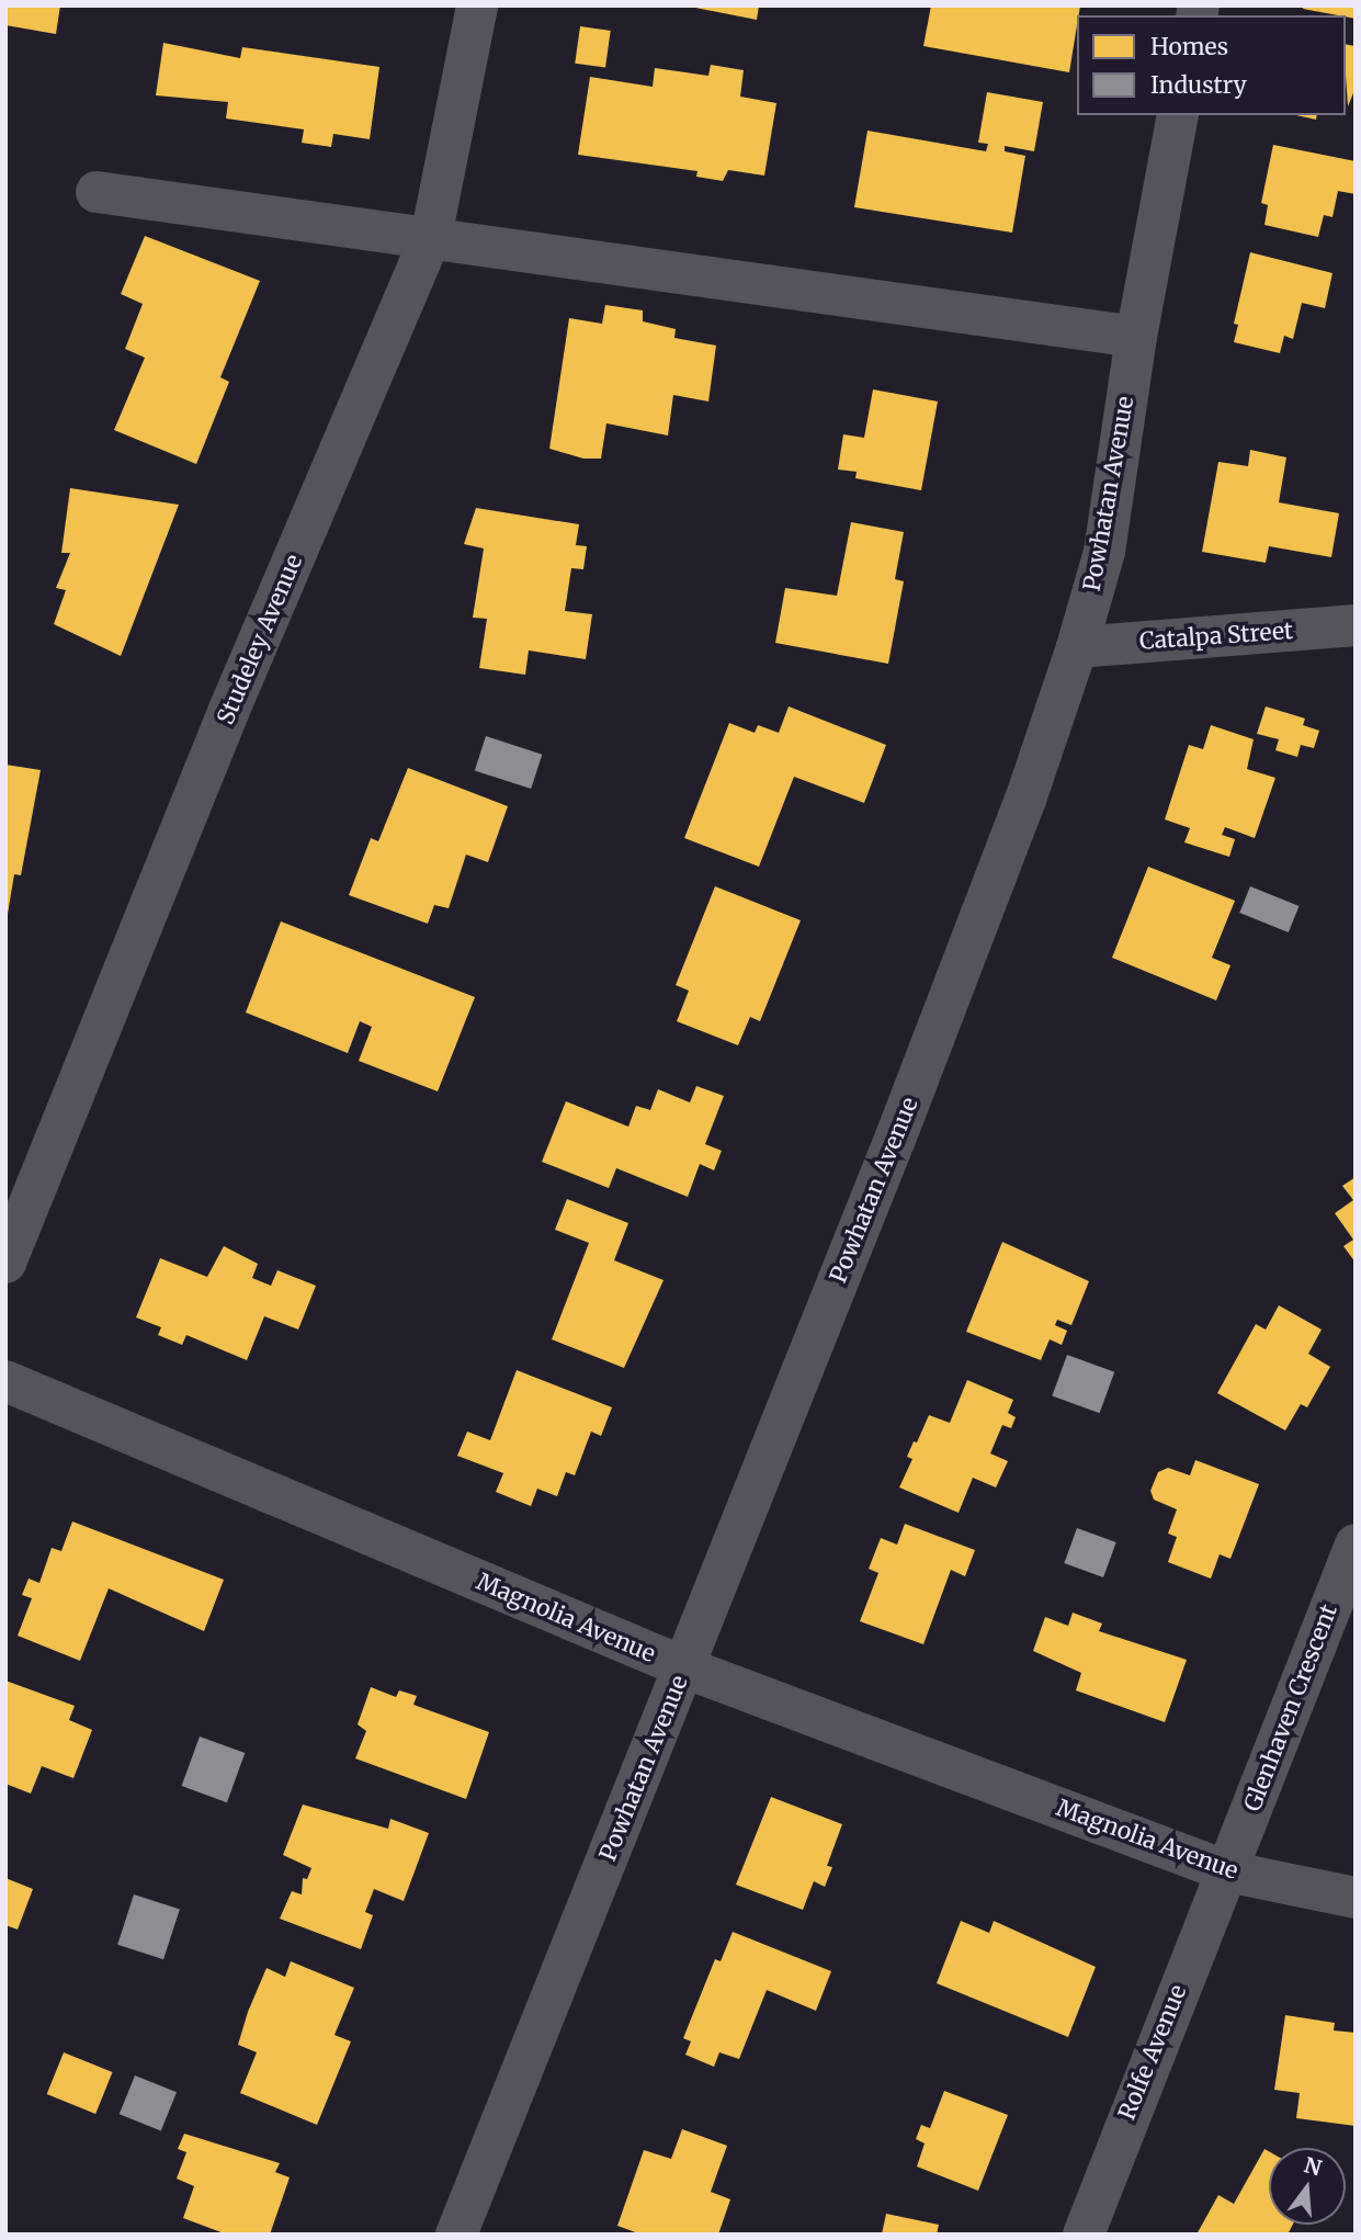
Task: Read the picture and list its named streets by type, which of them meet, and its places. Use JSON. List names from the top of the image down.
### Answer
{
  "streets": {
    "street": [
      "Powhatan Avenue",
      "Catalpa Street",
      "Studeley Avenue",
      "Magnolia Avenue",
      "Glenhaven Crescent",
      "Rolfe Avenue"
    ]
  },
  "crossings": [
    ["Powhatan Avenue", "Catalpa Street"],
    ["Powhatan Avenue", "Magnolia Avenue"],
    ["Magnolia Avenue", "Glenhaven Crescent"],
    ["Magnolia Avenue", "Rolfe Avenue"],
    ["Glenhaven Crescent", "Rolfe Avenue"]
  ],
  "legend": ["Homes", "Industry"],
  "north": "top"
}
